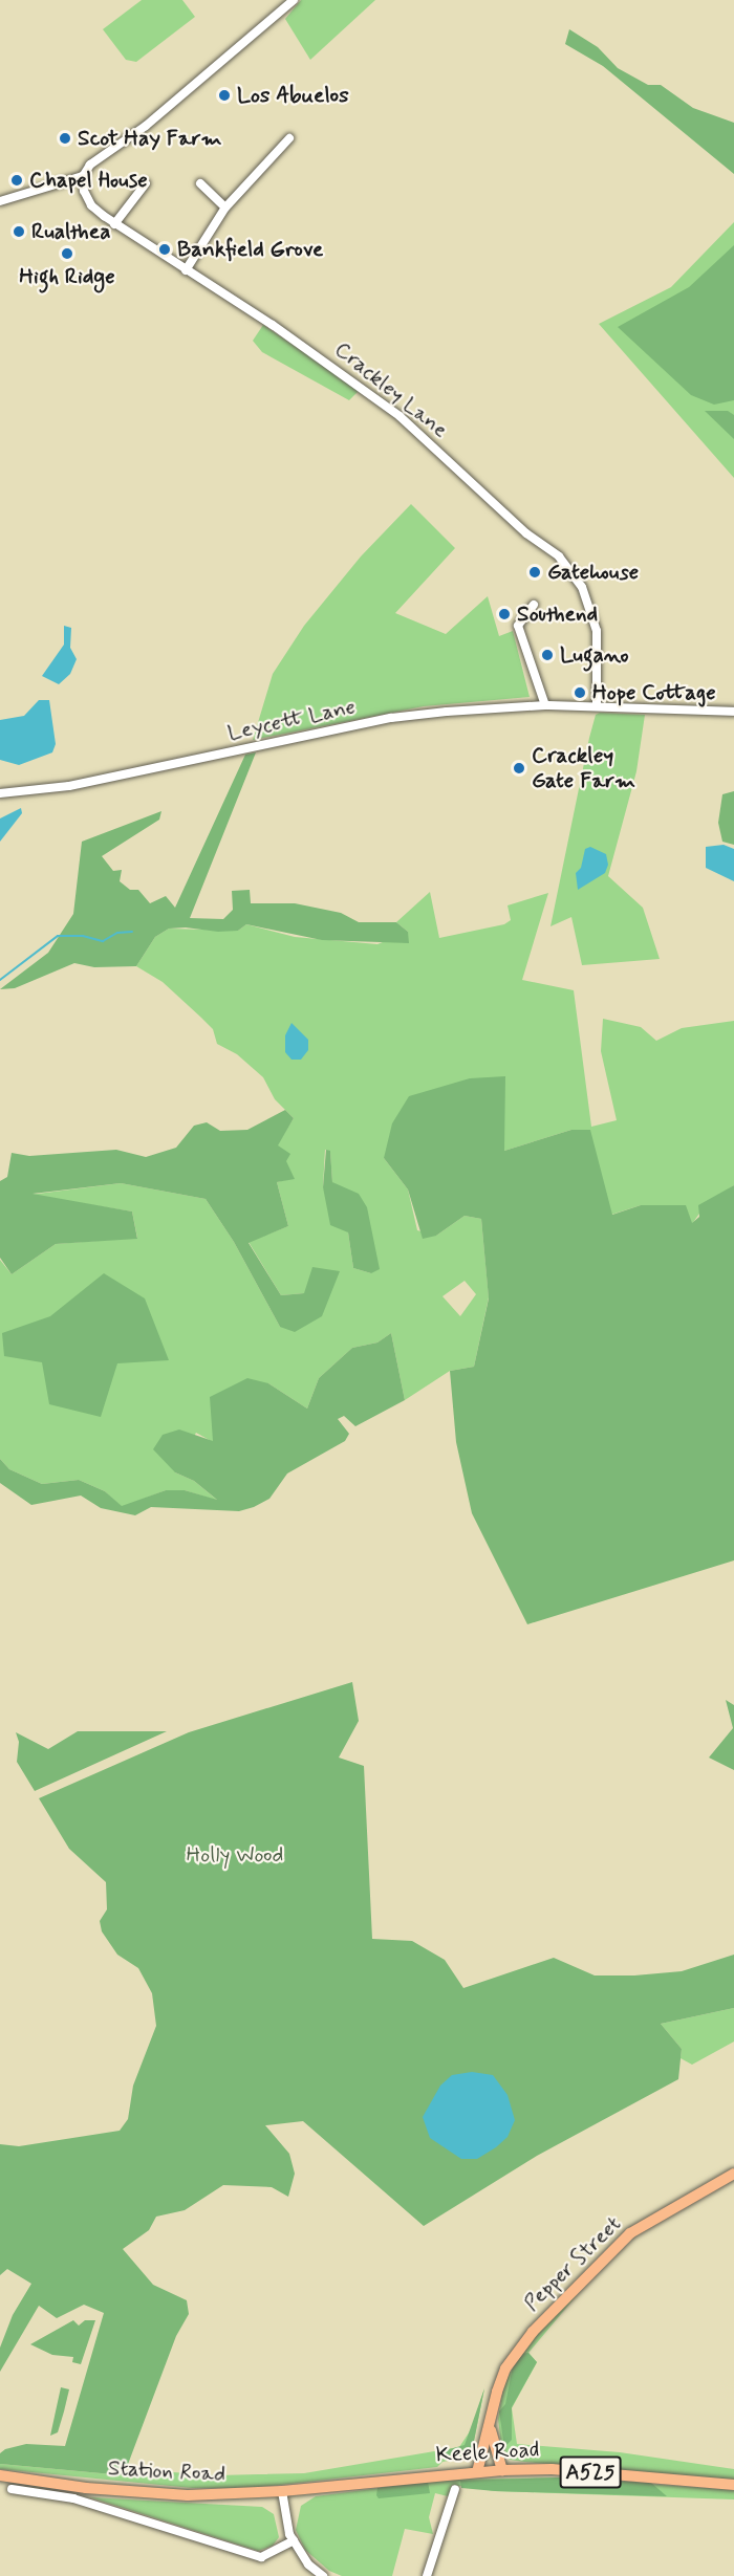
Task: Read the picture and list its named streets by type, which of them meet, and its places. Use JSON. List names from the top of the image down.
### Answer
{
  "streets": {
    "main road": [
      "Pepper Street",
      "Keele Road",
      "Station Road",
      "A525"
    ],
    "street": ["Crackley Lane", "Leycett Lane"]
  },
  "crossings": [
    ["Crackley Lane", "Leycett Lane"],
    ["Pepper Street", "Keele Road"],
    ["Keele Road", "Station Road"]
  ],
  "parks": ["Holly Wood"],
  "places": [
    "Los Abuelos",
    "Scot Hay Farm",
    "Chapel House",
    "Rualthea",
    "Bankfield Grove",
    "High Ridge",
    "Gatehouse",
    "Southend",
    "Lugano",
    "Hope Cottage",
    "Crackley Gate Farm"
  ]
}
